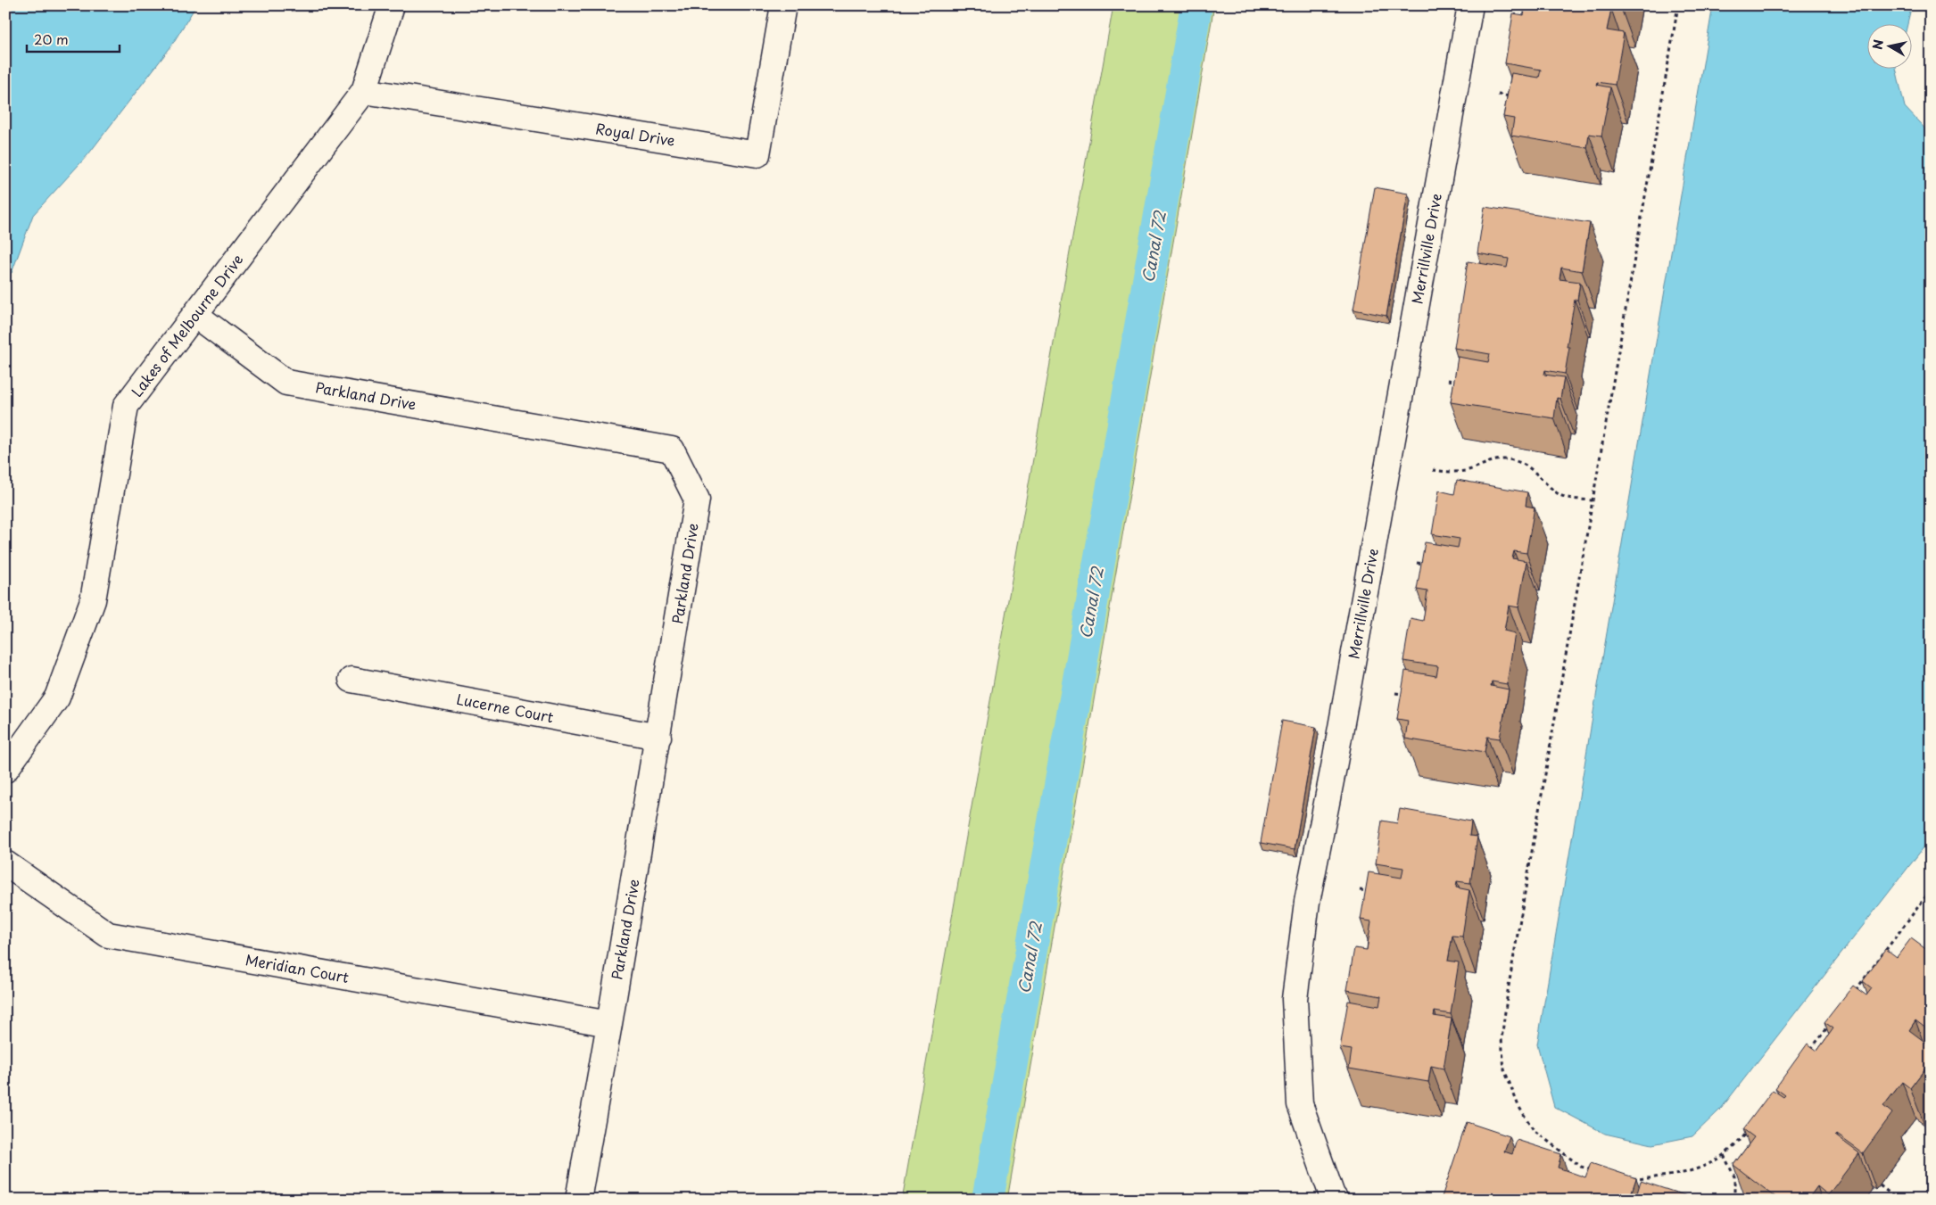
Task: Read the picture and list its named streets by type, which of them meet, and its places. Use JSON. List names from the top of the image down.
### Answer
{
  "streets": {
    "street": [
      "Royal Drive",
      "Merrillville Drive",
      "Lakes of Melbourne Drive",
      "Parkland Drive",
      "Lucerne Court",
      "Meridian Court"
    ]
  },
  "crossings": [
    ["Royal Drive", "Lakes of Melbourne Drive"],
    ["Lakes of Melbourne Drive", "Parkland Drive"],
    ["Parkland Drive", "Lucerne Court"],
    ["Parkland Drive", "Meridian Court"]
  ],
  "water": ["Canal 72"],
  "scale_bar": "20 m",
  "north": "left"
}
